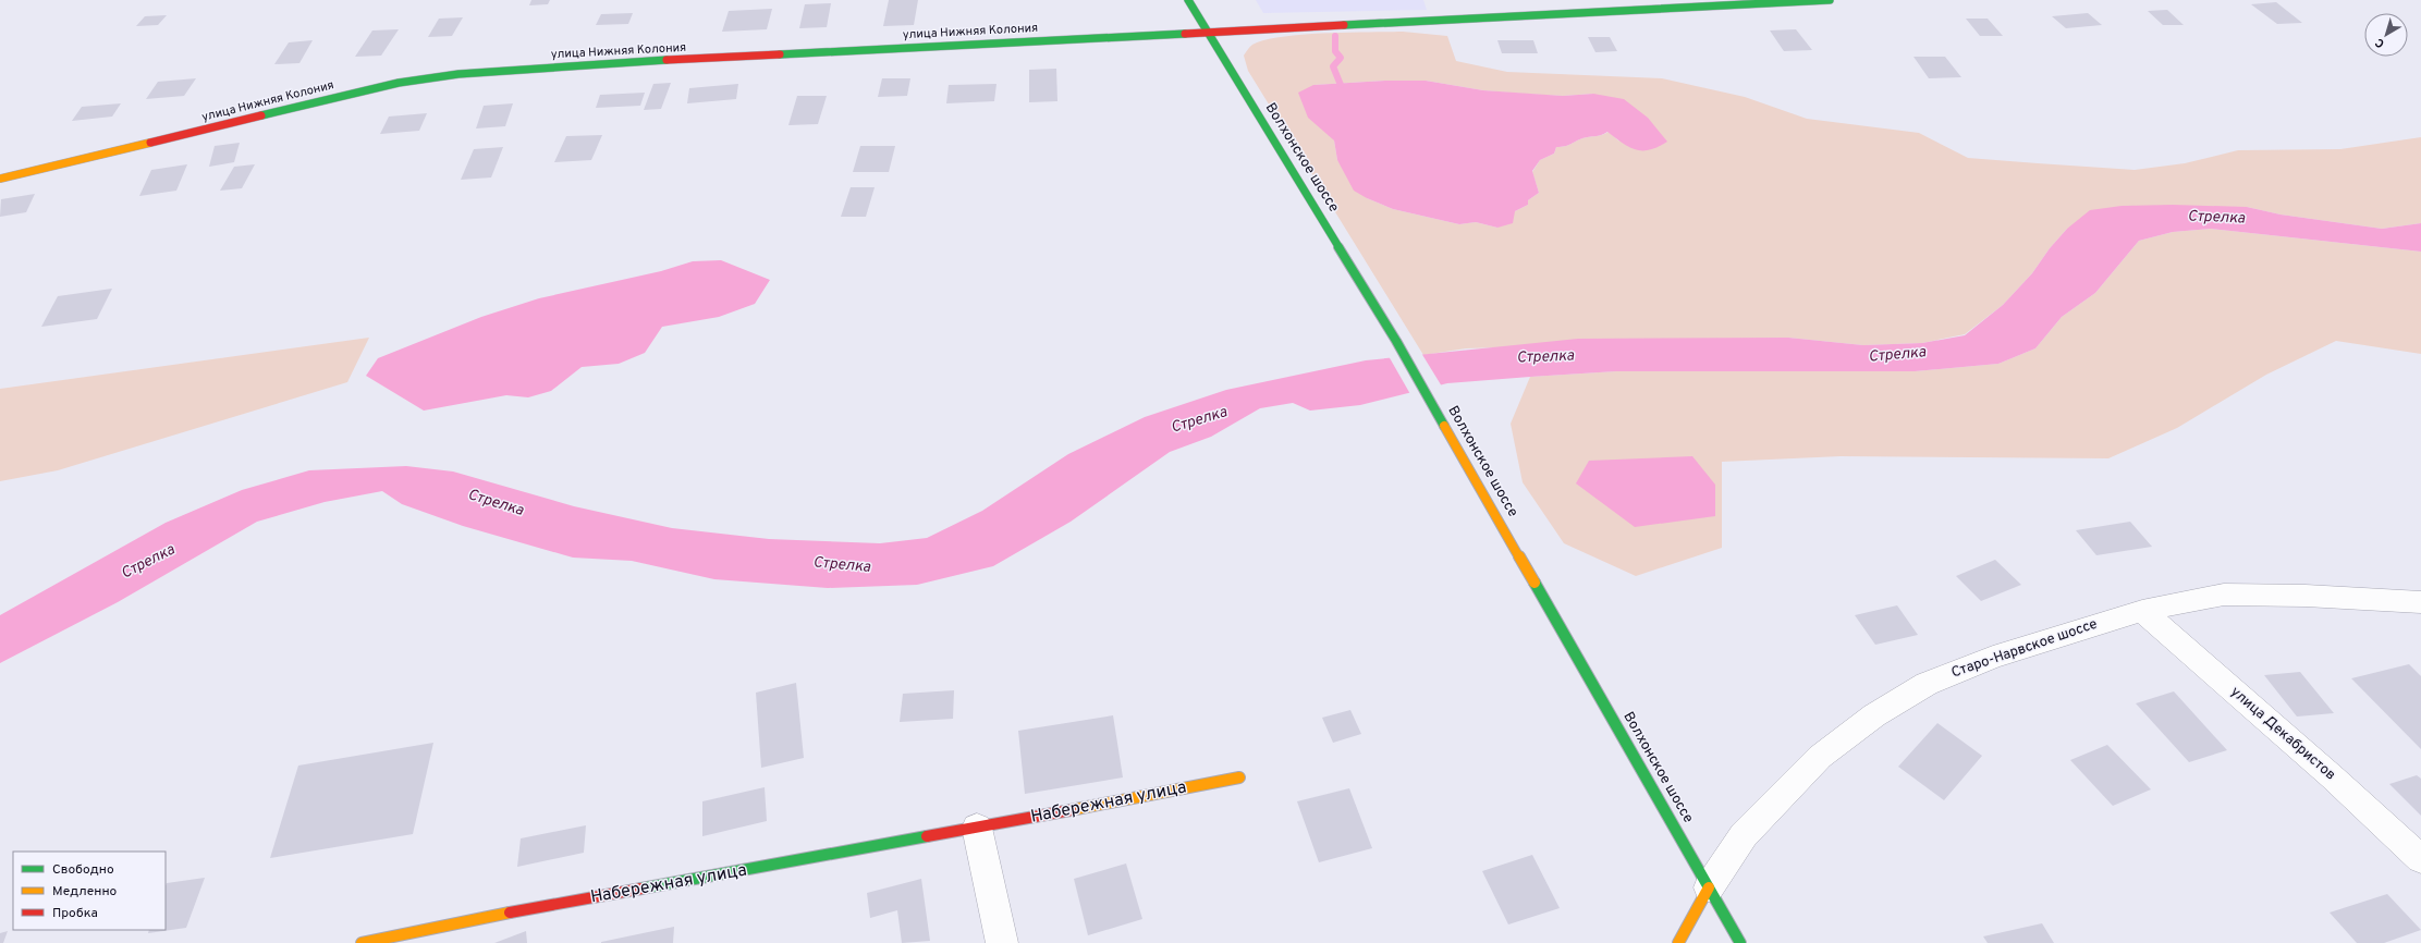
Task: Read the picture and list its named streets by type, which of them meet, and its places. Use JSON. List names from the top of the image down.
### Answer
{
  "streets": {
    "main road": ["улица Нижняя Колония", "Волхонское шоссе", "Набережная улица"],
    "street": ["Старо-Нарвское шоссе", "улица Декабристов"]
  },
  "crossings": [
    ["улица Нижняя Колония", "Волхонское шоссе"],
    ["Волхонское шоссе", "Старо-Нарвское шоссе"],
    ["Старо-Нарвское шоссе", "улица Декабристов"]
  ],
  "water": ["Стрелка"],
  "legend": ["Свободно", "Медленно", "Пробка"],
  "north": "bottom left"
}
